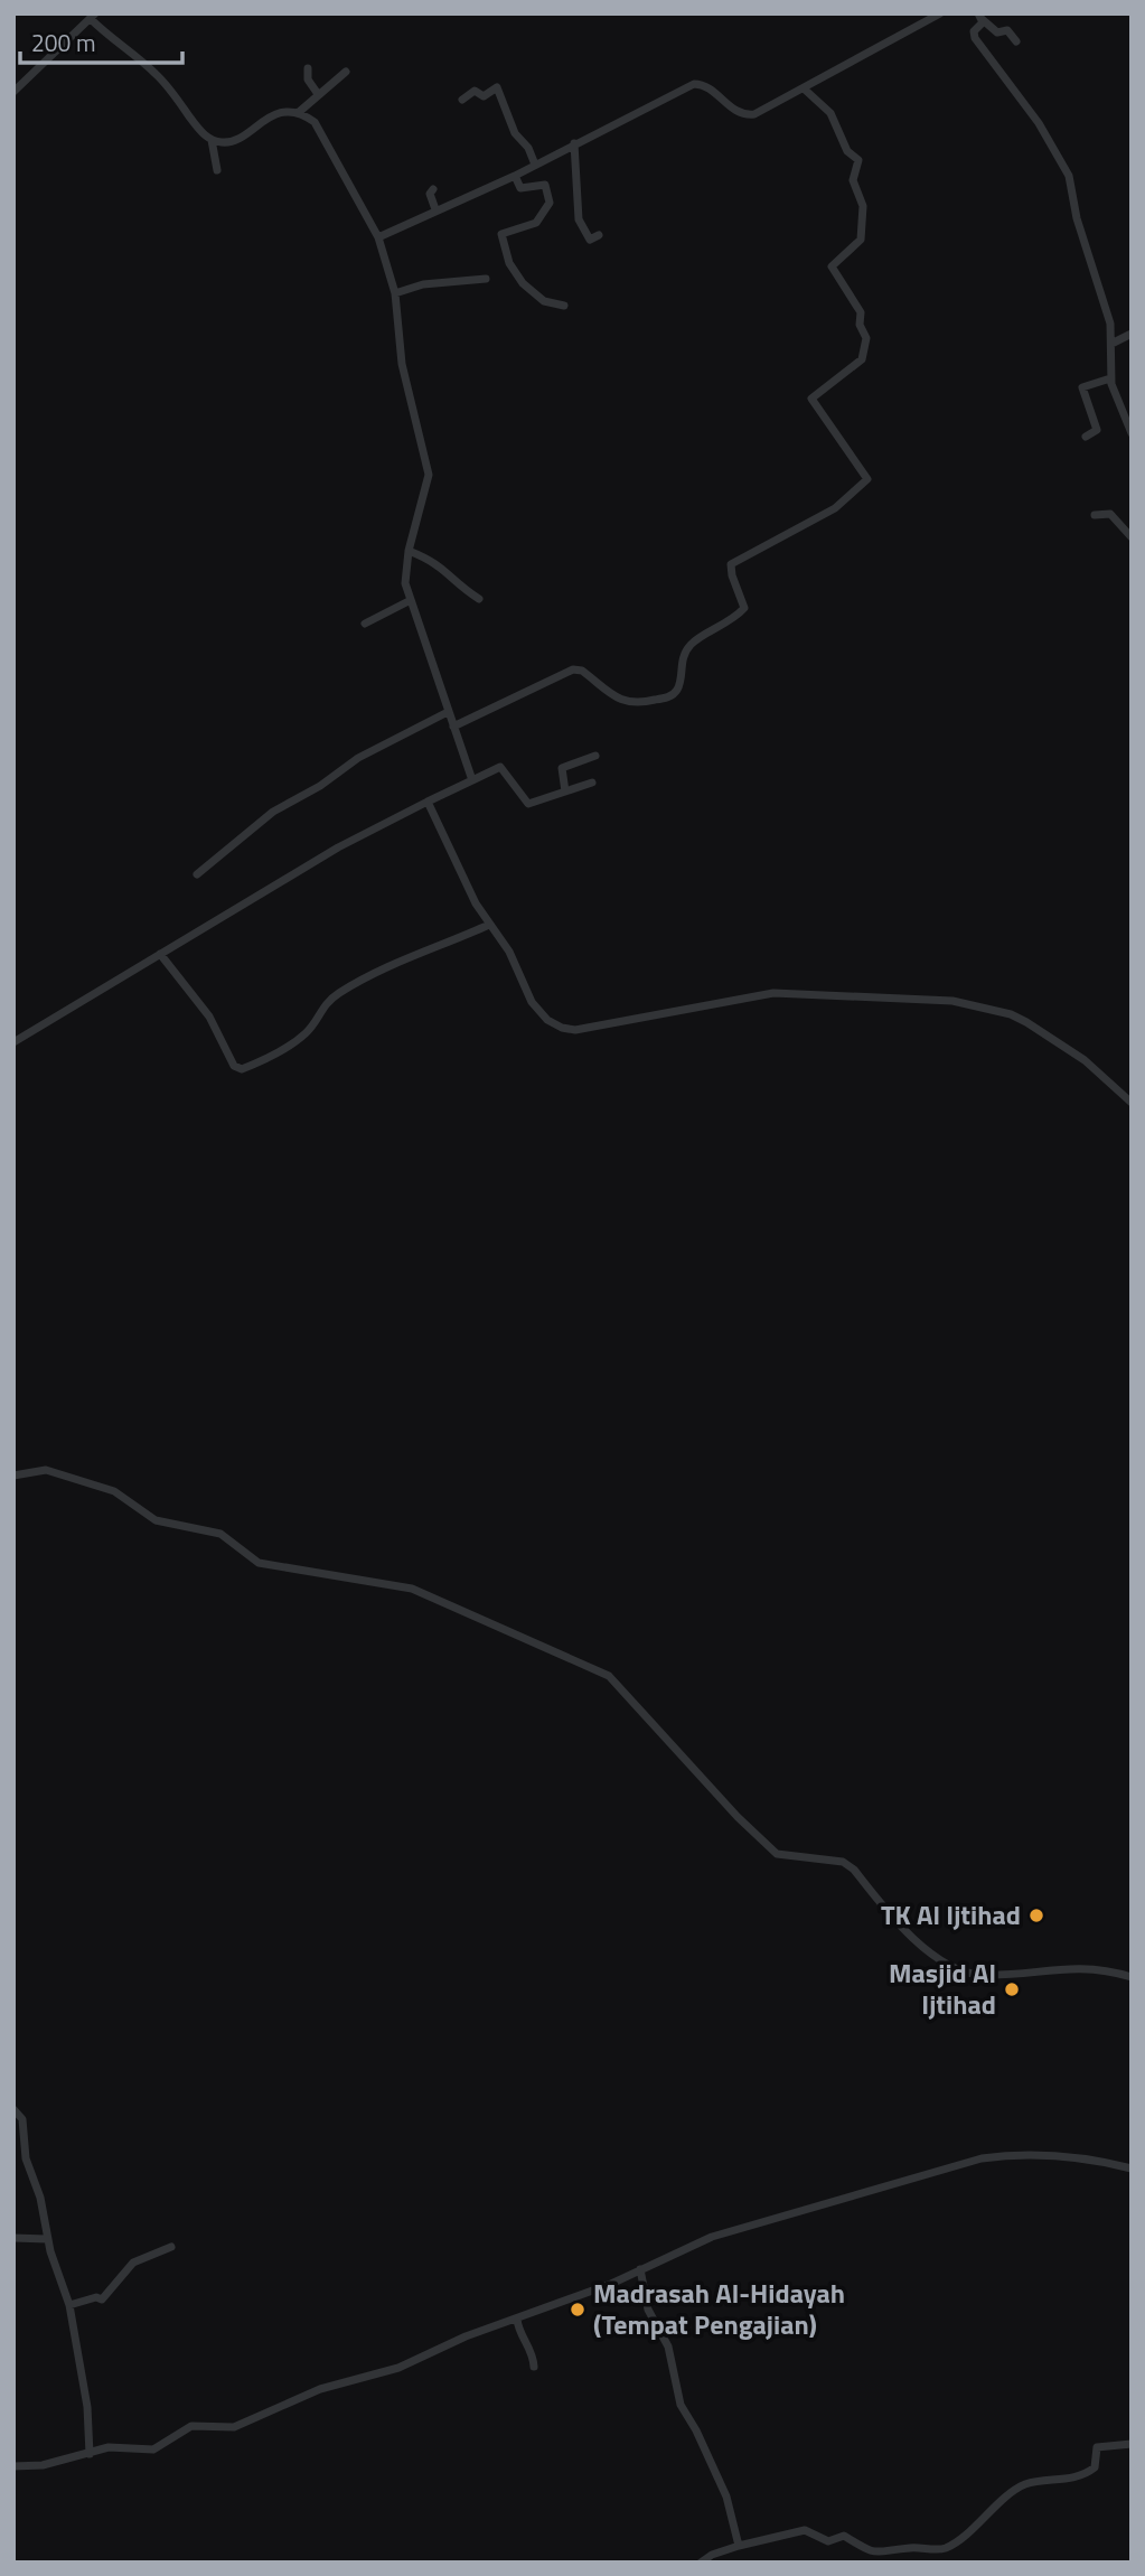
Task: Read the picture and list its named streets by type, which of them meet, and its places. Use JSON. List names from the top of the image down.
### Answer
{
  "places": ["TK Al Ijtihad", "Masjid Al Ijtihad", "Madrasah Al-Hidayah (Tempat Pengajian)"],
  "scale_bar": "200 m"
}
